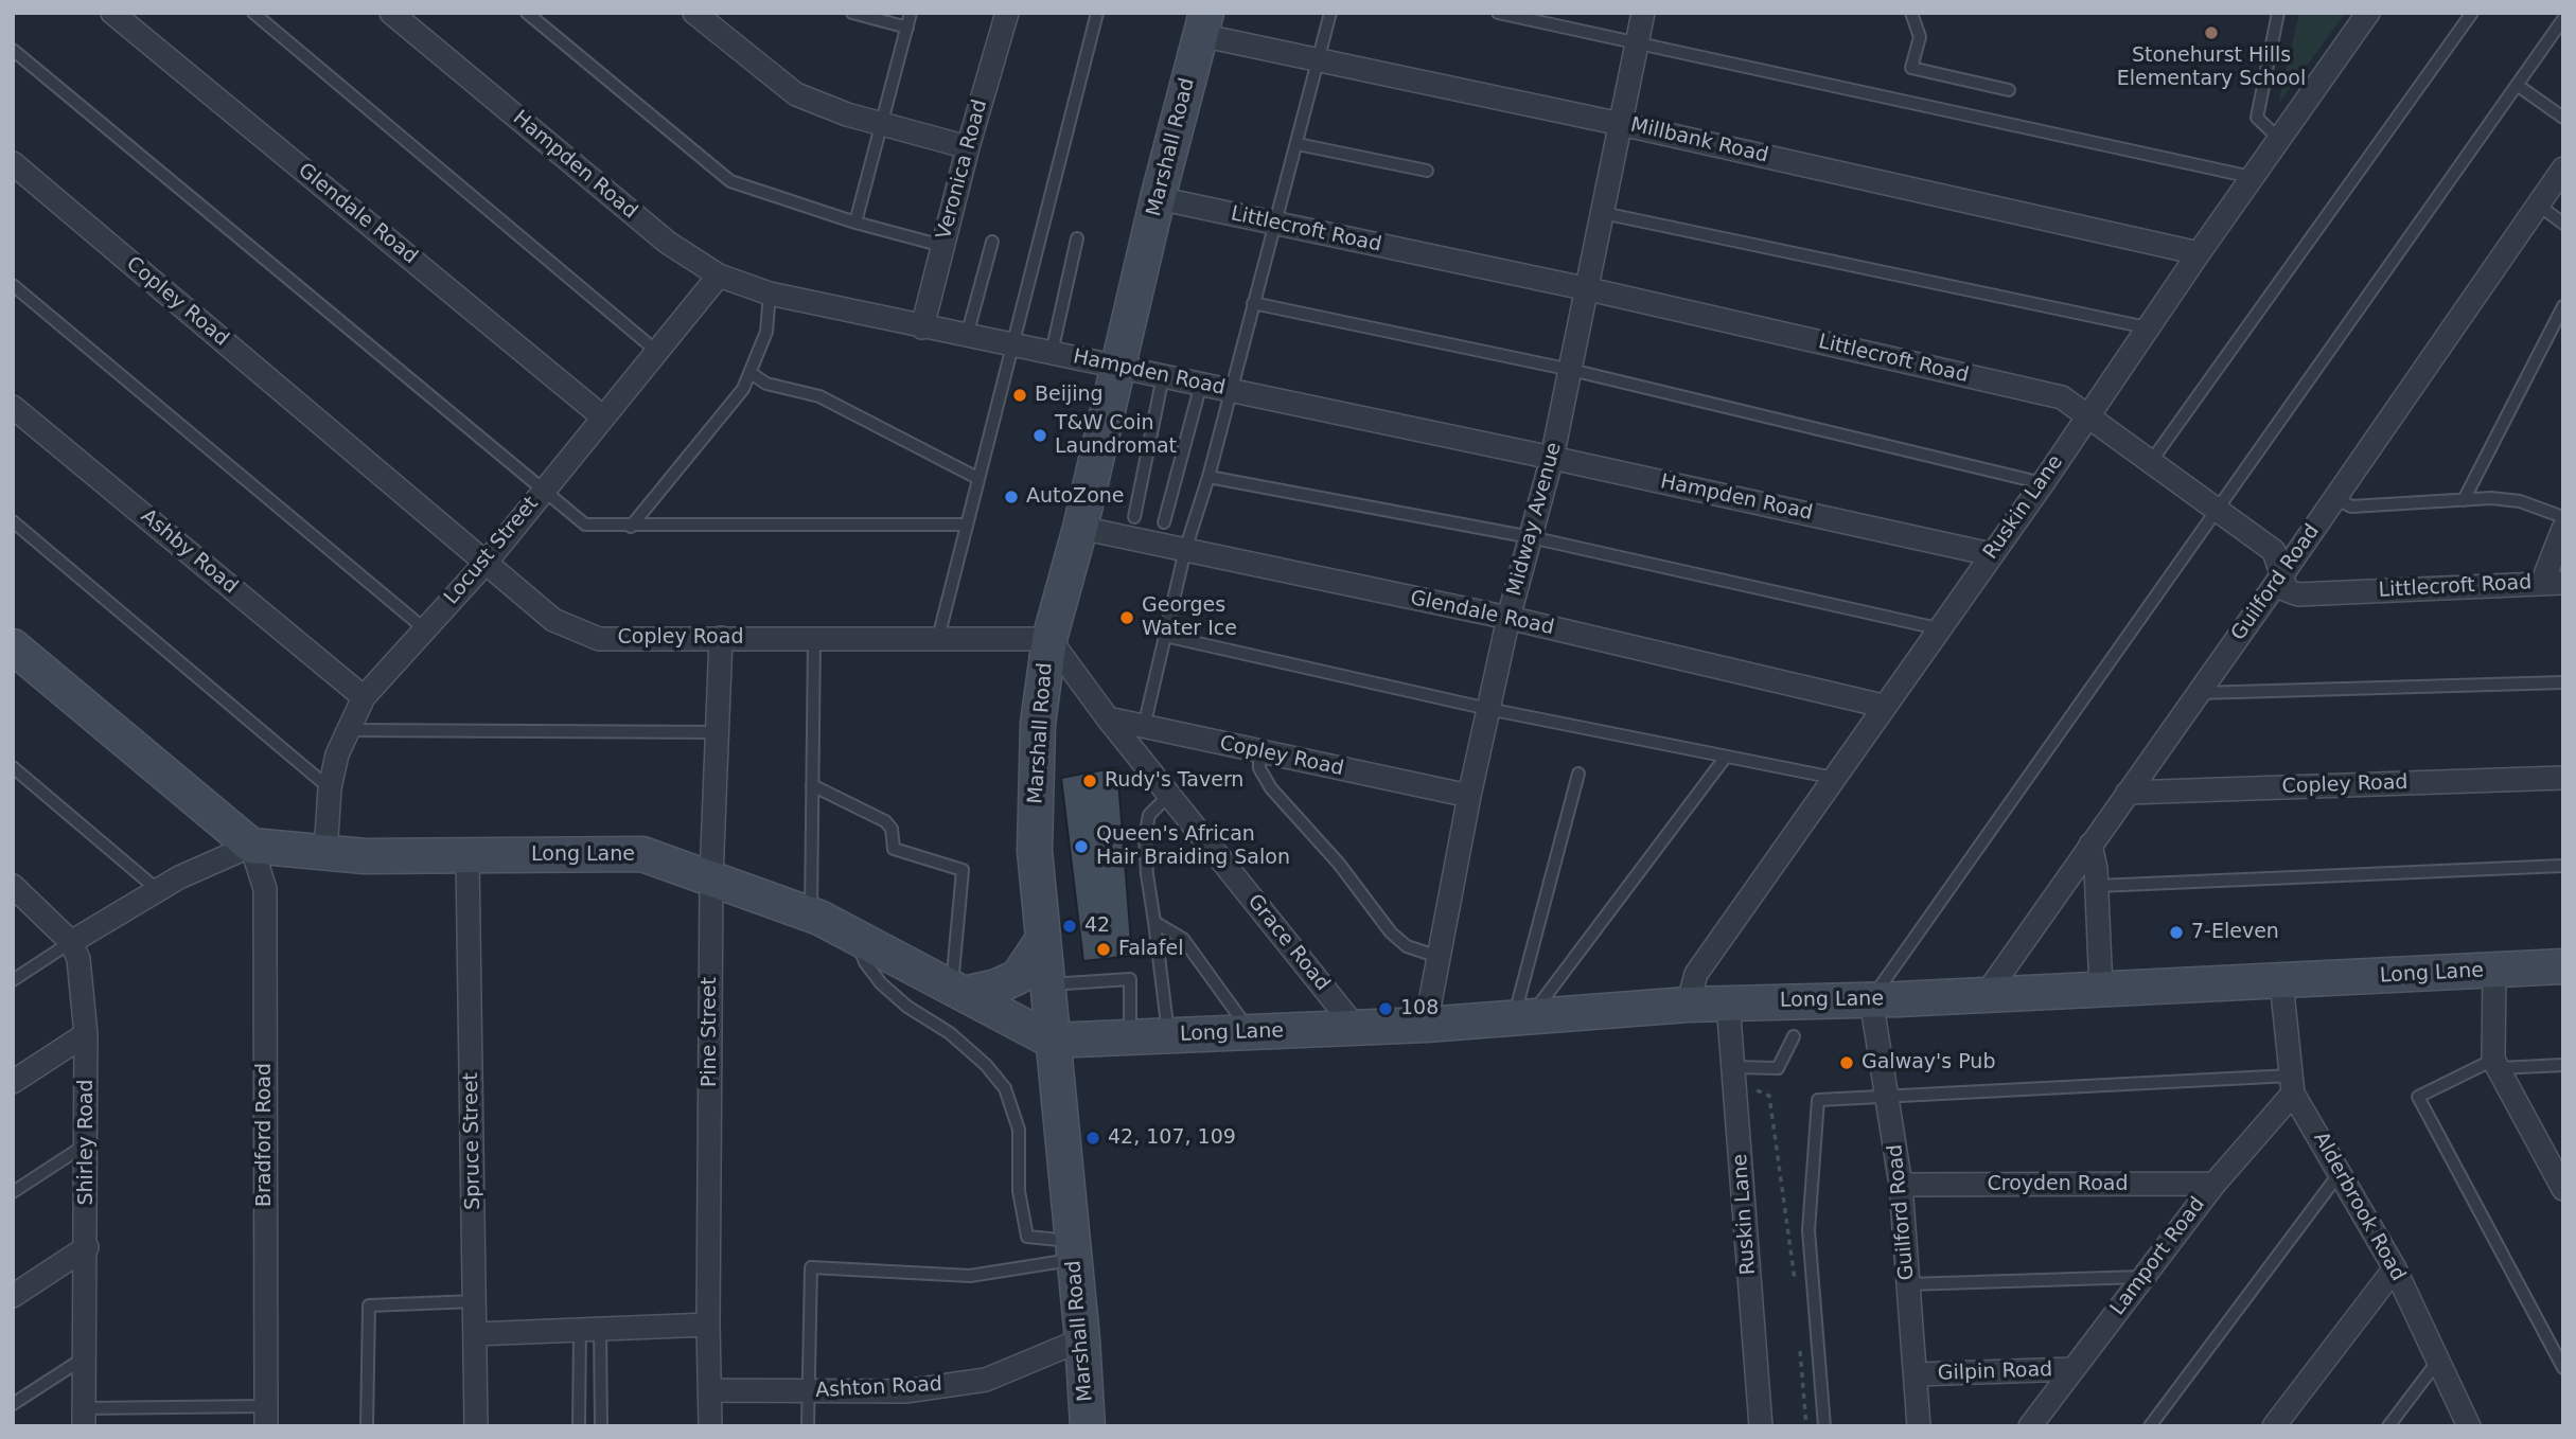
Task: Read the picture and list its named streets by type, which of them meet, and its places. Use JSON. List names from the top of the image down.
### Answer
{
  "streets": {
    "street": [
      "Millbank Road",
      "Marshall Road",
      "Hampden Road",
      "Veronica Road",
      "Glendale Road",
      "Littlecroft Road",
      "Copley Road",
      "Ruskin Lane",
      "Midway Avenue",
      "Locust Street",
      "Ashby Road",
      "Guilford Road",
      "Long Lane",
      "Grace Road",
      "Pine Street",
      "Bradford Road",
      "Spruce Street",
      "Shirley Road",
      "Croyden Road",
      "Alderbrook Road",
      "Lamport Road",
      "Gilpin Road",
      "Ashton Road"
    ]
  },
  "crossings": [
    ["Millbank Road", "Marshall Road"],
    ["Millbank Road", "Ruskin Lane"],
    ["Millbank Road", "Midway Avenue"],
    ["Marshall Road", "Hampden Road"],
    ["Marshall Road", "Glendale Road"],
    ["Marshall Road", "Littlecroft Road"],
    ["Marshall Road", "Copley Road"],
    ["Marshall Road", "Long Lane"],
    ["Marshall Road", "Ashton Road"],
    ["Hampden Road", "Veronica Road"],
    ["Hampden Road", "Ruskin Lane"],
    ["Hampden Road", "Midway Avenue"],
    ["Hampden Road", "Locust Street"],
    ["Glendale Road", "Ruskin Lane"],
    ["Glendale Road", "Midway Avenue"],
    ["Glendale Road", "Locust Street"],
    ["Littlecroft Road", "Ruskin Lane"],
    ["Littlecroft Road", "Midway Avenue"],
    ["Littlecroft Road", "Guilford Road"],
    ["Copley Road", "Midway Avenue"],
    ["Copley Road", "Locust Street"],
    ["Copley Road", "Guilford Road"],
    ["Copley Road", "Grace Road"],
    ["Copley Road", "Pine Street"],
    ["Ruskin Lane", "Long Lane"],
    ["Midway Avenue", "Long Lane"],
    ["Locust Street", "Ashby Road"],
    ["Locust Street", "Long Lane"],
    ["Guilford Road", "Long Lane"],
    ["Guilford Road", "Croyden Road"],
    ["Guilford Road", "Gilpin Road"],
    ["Long Lane", "Grace Road"],
    ["Long Lane", "Pine Street"],
    ["Long Lane", "Bradford Road"],
    ["Long Lane", "Spruce Street"],
    ["Long Lane", "Alderbrook Road"],
    ["Pine Street", "Ashton Road"],
    ["Croyden Road", "Lamport Road"],
    ["Alderbrook Road", "Lamport Road"],
    ["Lamport Road", "Gilpin Road"]
  ],
  "places": [
    "Stonehurst Hills Elementary School",
    "Beijing",
    "T&W Coin Laundromat",
    "AutoZone",
    "Georges Water Ice",
    "Rudy's Tavern",
    "Queen's African Hair Braiding Salon",
    "42",
    "7-Eleven",
    "Falafel",
    "108",
    "Galway's Pub",
    "42, 107, 109"
  ]
}
